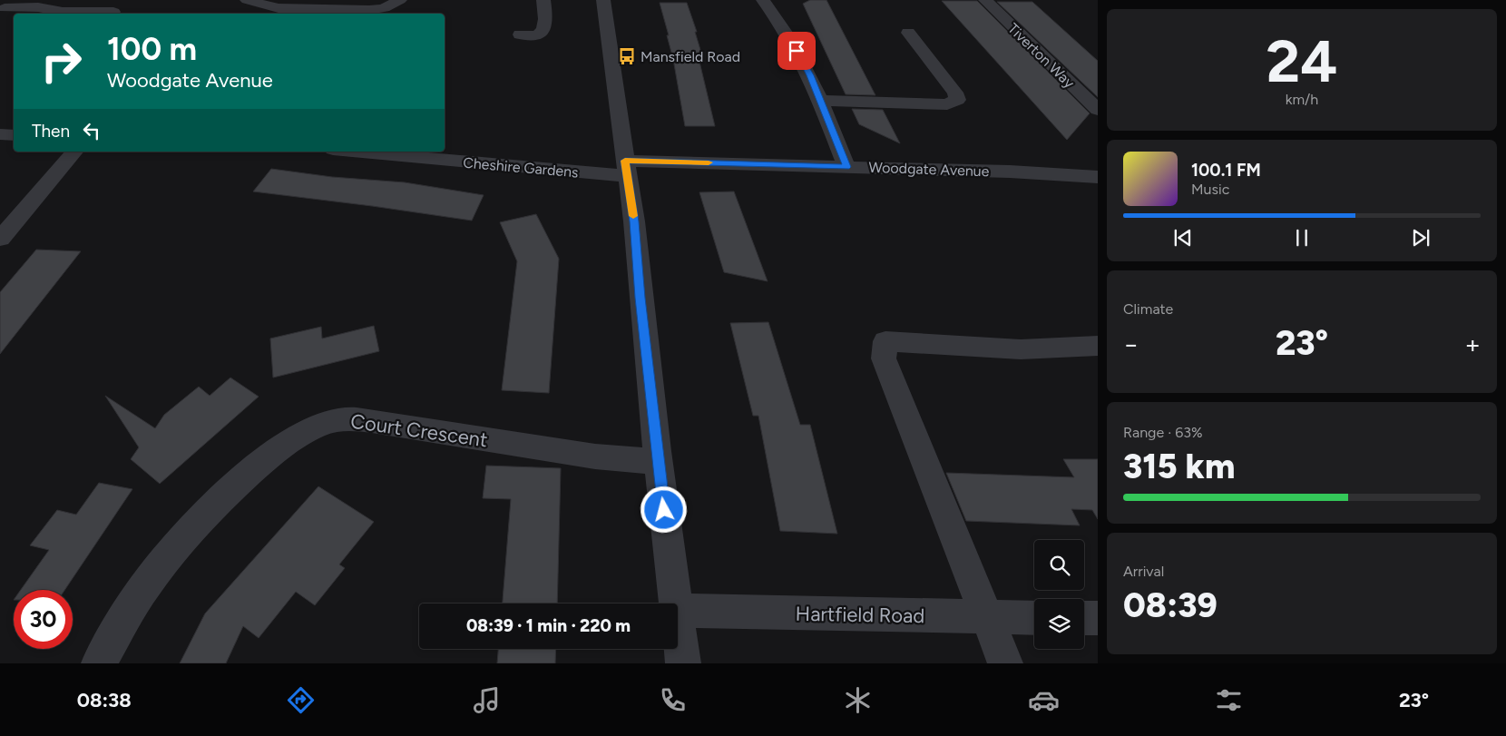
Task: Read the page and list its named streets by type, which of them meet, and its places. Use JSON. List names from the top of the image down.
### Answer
{
  "streets": {
    "street": [
      "Tiverton Way",
      "Cheshire Gardens",
      "Woodgate Avenue",
      "Court Crescent",
      "Hartfield Road"
    ]
  },
  "crossings": [
    ["Cheshire Gardens", "Woodgate Avenue"]
  ],
  "places": {
    "bus stop": ["Mansfield Road"]
  },
  "page": {
    "tile": [
      ["24", "km/h"],
      "Climate",
      ["Range · 63%", "315 km"],
      ["Arrival", "08:39"]
    ],
    "turn": ["100 m", "Woodgate Avenue"],
    "then": "Then",
    "song": ["100.1 FM", "Music"],
    "heat": ["−", "23°", "+"],
    "limit": "30",
    "trip": "08:39 · 1 min · 220 m",
    "tabs": ["08:38", "23°"]
  }
}
